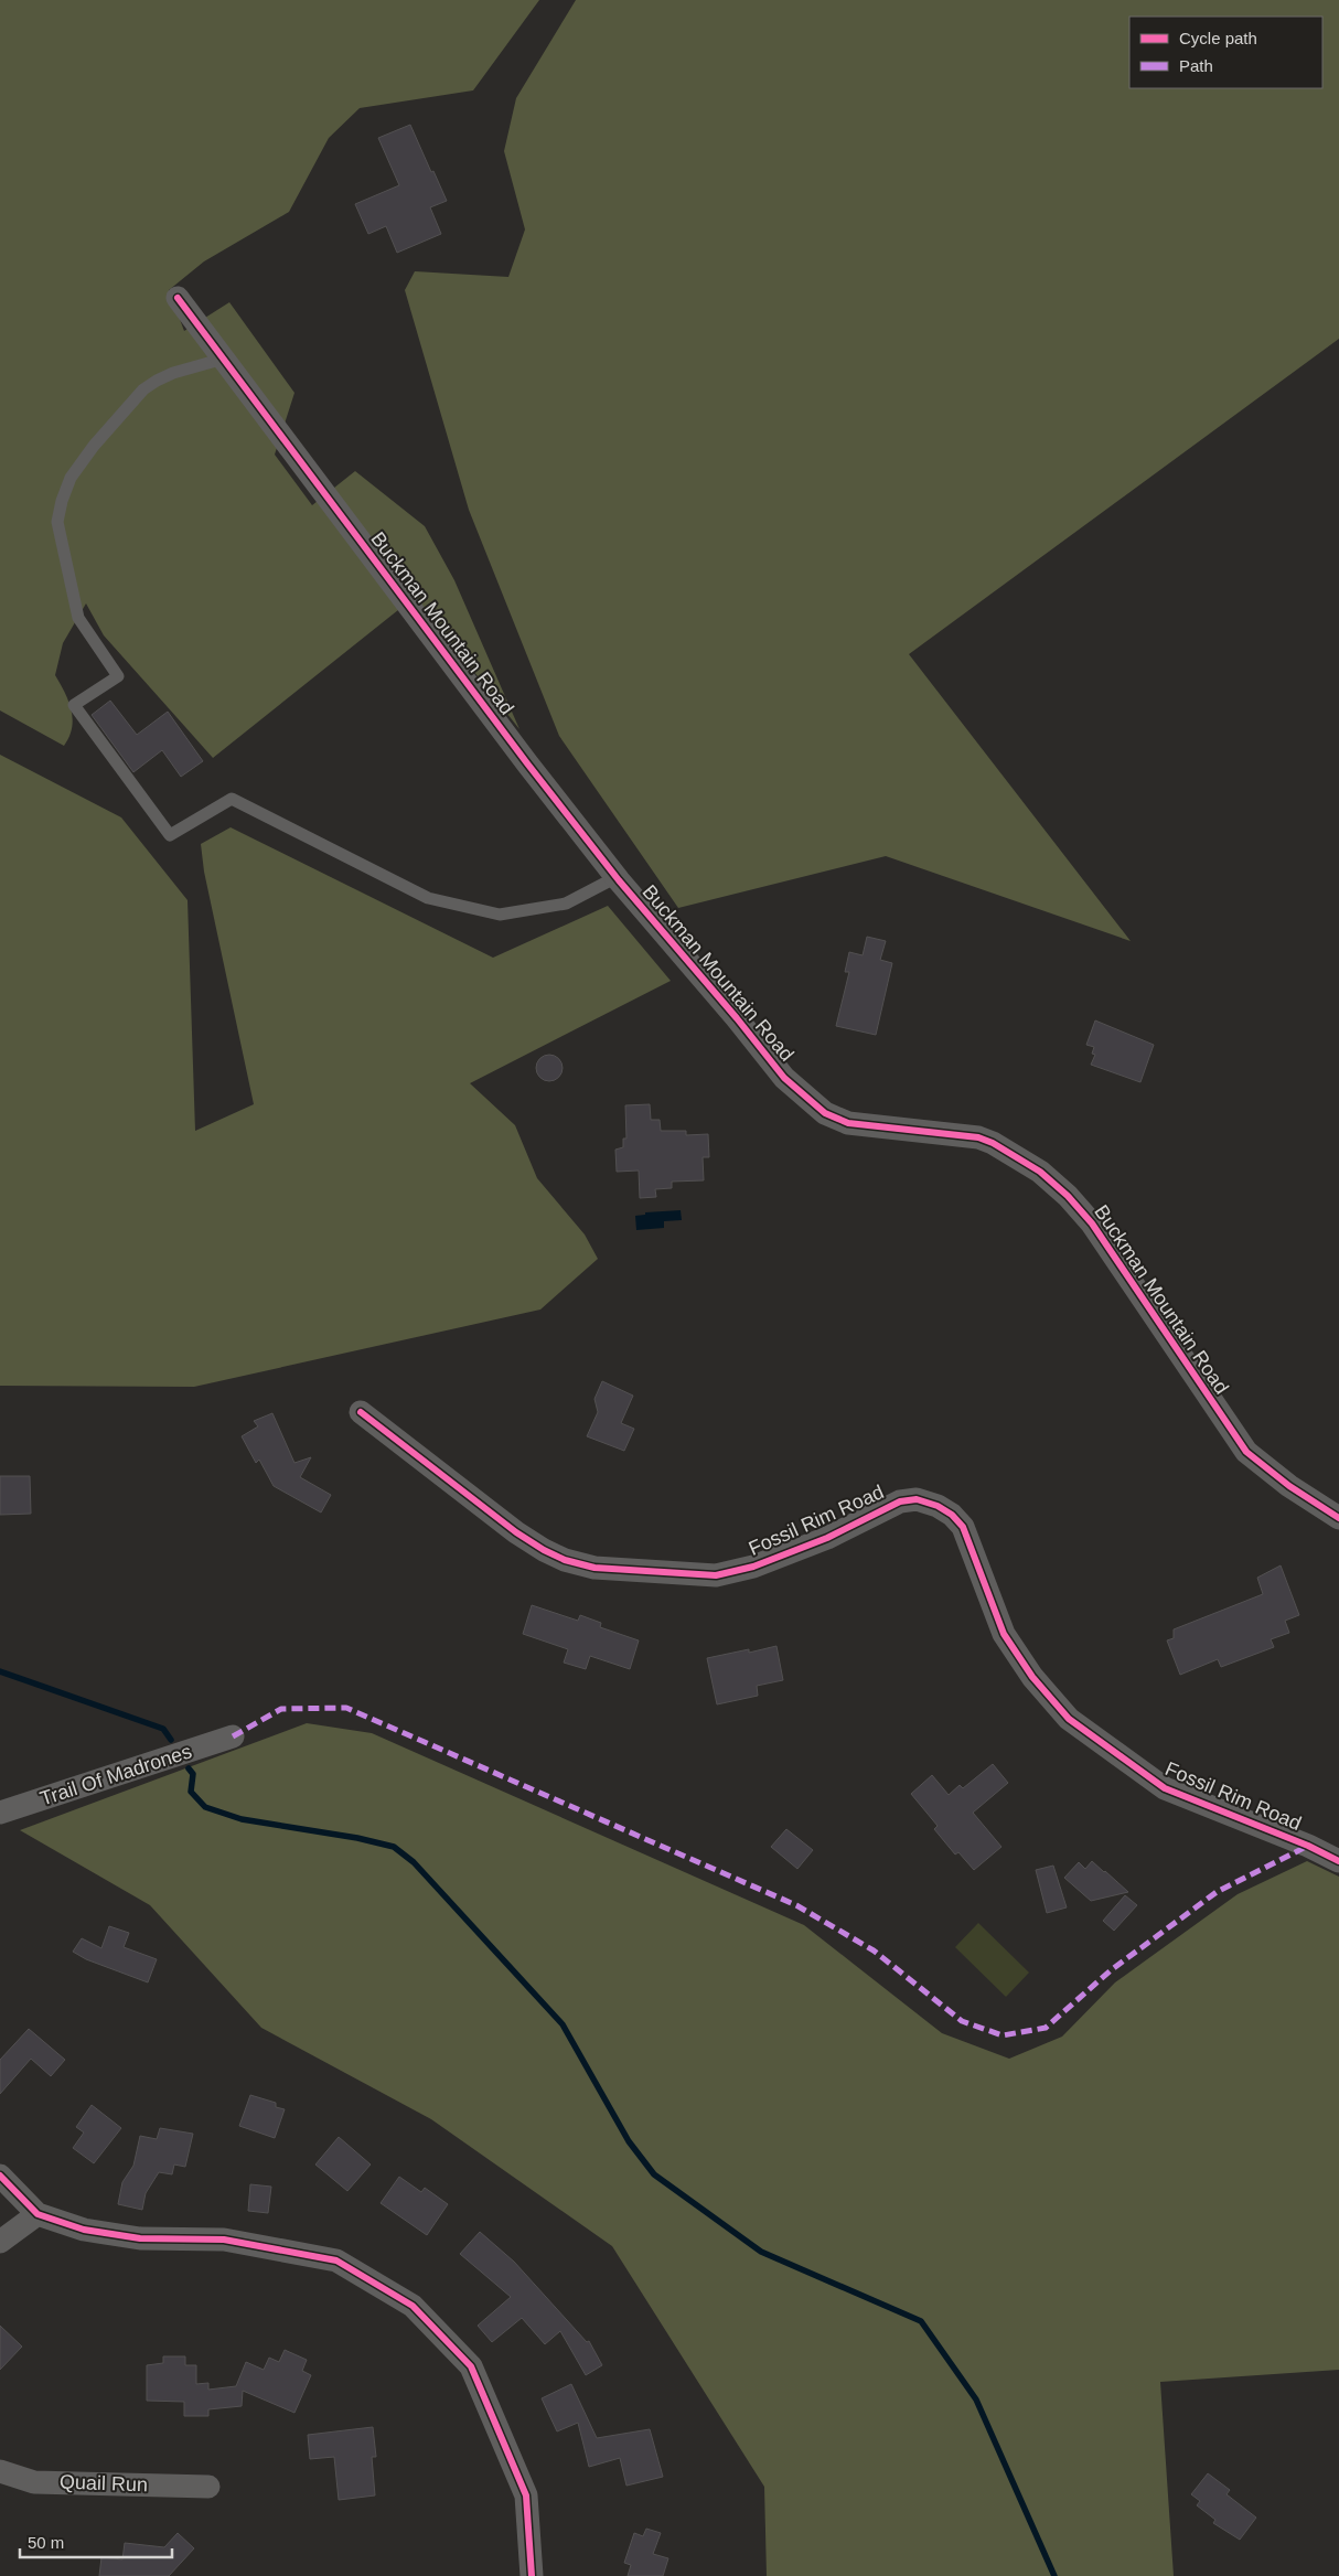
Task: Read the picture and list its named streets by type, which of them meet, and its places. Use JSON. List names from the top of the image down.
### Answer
{
  "streets": {
    "street": [
      "Buckman Mountain Road",
      "Fossil Rim Road",
      "Trail Of Madrones",
      "Quail Run"
    ]
  },
  "legend": ["Cycle path", "Path"],
  "scale_bar": "50 m"
}
